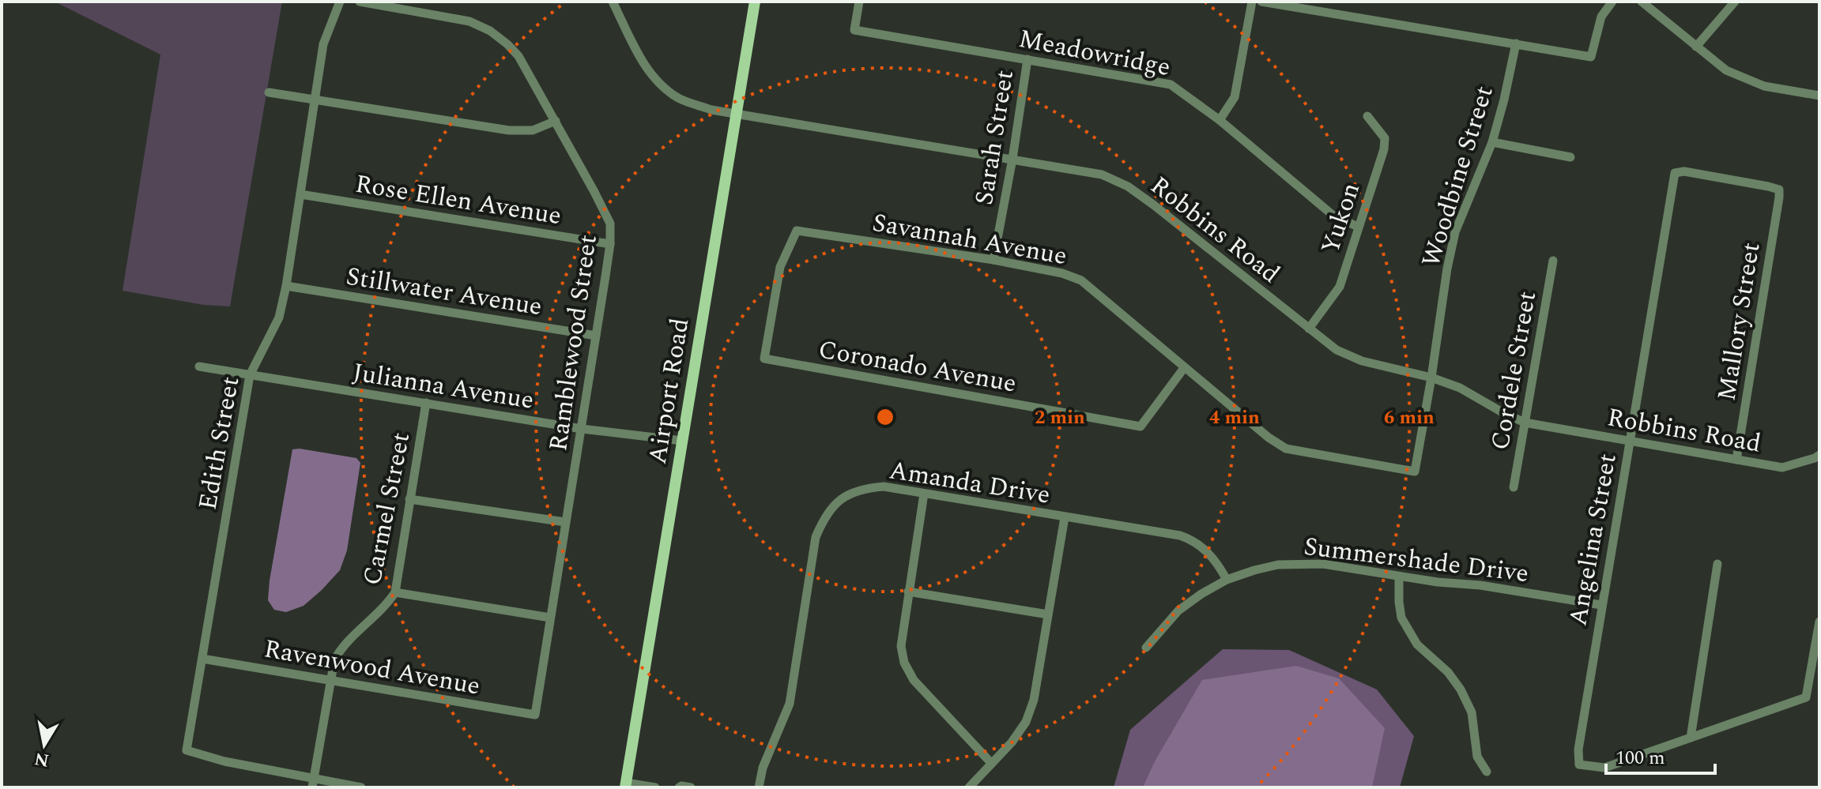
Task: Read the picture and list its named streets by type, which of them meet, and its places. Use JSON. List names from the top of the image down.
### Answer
{
  "streets": {
    "main road": ["Airport Road"],
    "street": [
      "Meadowridge",
      "Sarah Street",
      "Woodbine Street",
      "Rose Ellen Avenue",
      "Yukon",
      "Robbins Road",
      "Savannah Avenue",
      "Stillwater Avenue",
      "Mallory Street",
      "Ramblewood Street",
      "Coronado Avenue",
      "Cordele Street",
      "Julianna Avenue",
      "Edith Street",
      "Amanda Drive",
      "Carmel Street",
      "Angelina Street",
      "Summershade Drive",
      "Ravenwood Avenue"
    ]
  },
  "crossings": [
    ["Meadowridge", "Sarah Street"],
    ["Meadowridge", "Yukon"],
    ["Sarah Street", "Robbins Road"],
    ["Sarah Street", "Savannah Avenue"],
    ["Woodbine Street", "Robbins Road"],
    ["Woodbine Street", "Savannah Avenue"],
    ["Rose Ellen Avenue", "Ramblewood Street"],
    ["Rose Ellen Avenue", "Edith Street"],
    ["Yukon", "Robbins Road"],
    ["Robbins Road", "Mallory Street"],
    ["Robbins Road", "Cordele Street"],
    ["Robbins Road", "Airport Road"],
    ["Robbins Road", "Angelina Street"],
    ["Savannah Avenue", "Coronado Avenue"],
    ["Stillwater Avenue", "Ramblewood Street"],
    ["Stillwater Avenue", "Edith Street"],
    ["Mallory Street", "Angelina Street"],
    ["Ramblewood Street", "Julianna Avenue"],
    ["Ramblewood Street", "Ravenwood Avenue"],
    ["Julianna Avenue", "Airport Road"],
    ["Julianna Avenue", "Edith Street"],
    ["Julianna Avenue", "Carmel Street"],
    ["Edith Street", "Carmel Street"],
    ["Edith Street", "Ravenwood Avenue"],
    ["Amanda Drive", "Summershade Drive"],
    ["Carmel Street", "Ravenwood Avenue"],
    ["Angelina Street", "Summershade Drive"]
  ],
  "scale_bar": "100 m",
  "north": "bottom",
  "rings": ["2 min", "4 min", "6 min"]
}
